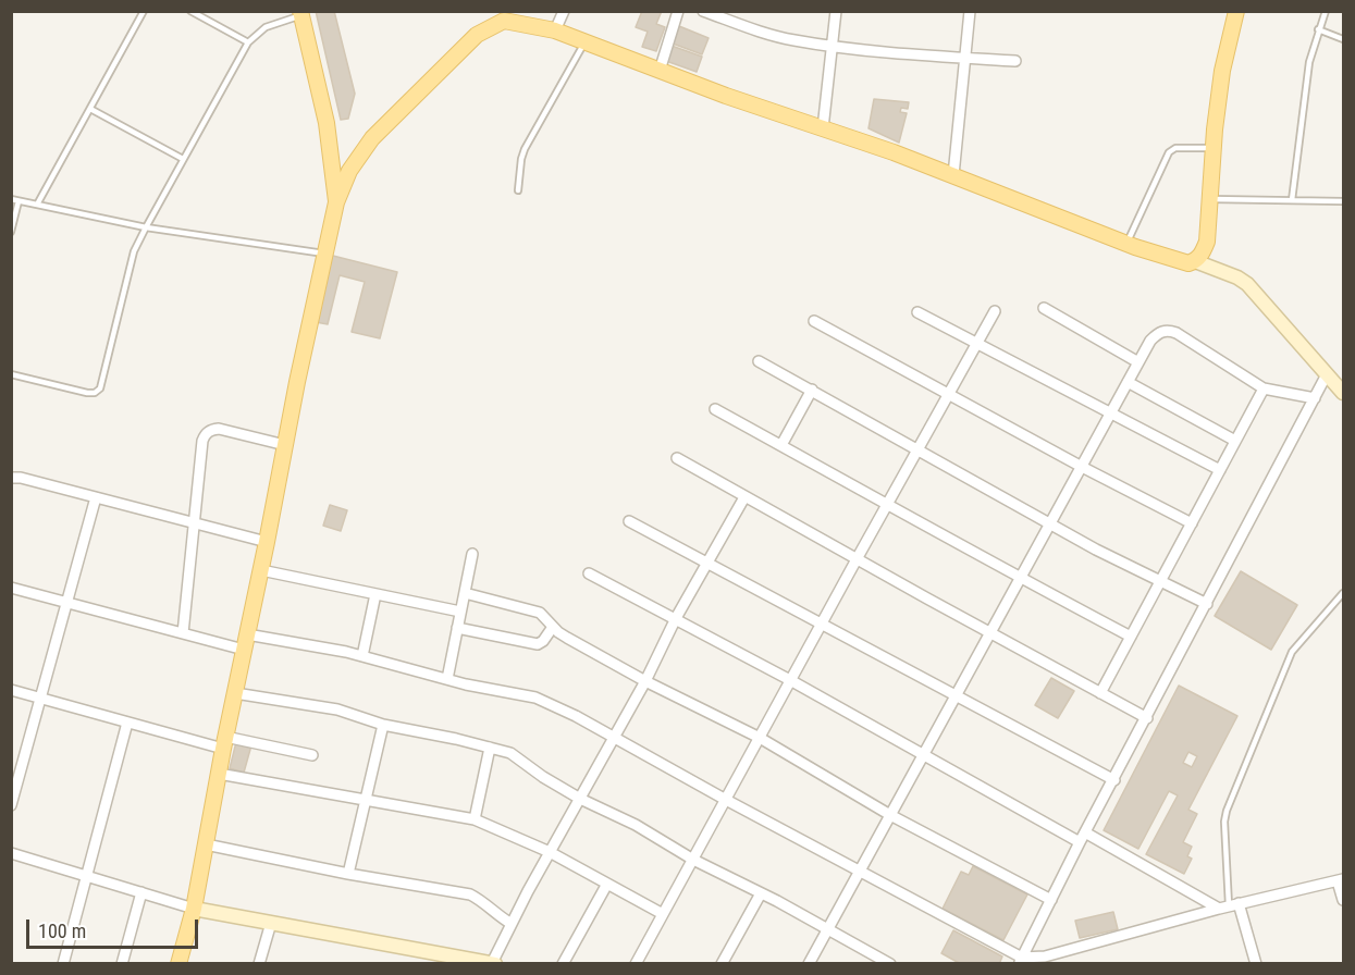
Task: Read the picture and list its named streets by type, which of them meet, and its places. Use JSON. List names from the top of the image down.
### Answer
{
  "scale_bar": "100 m"
}
